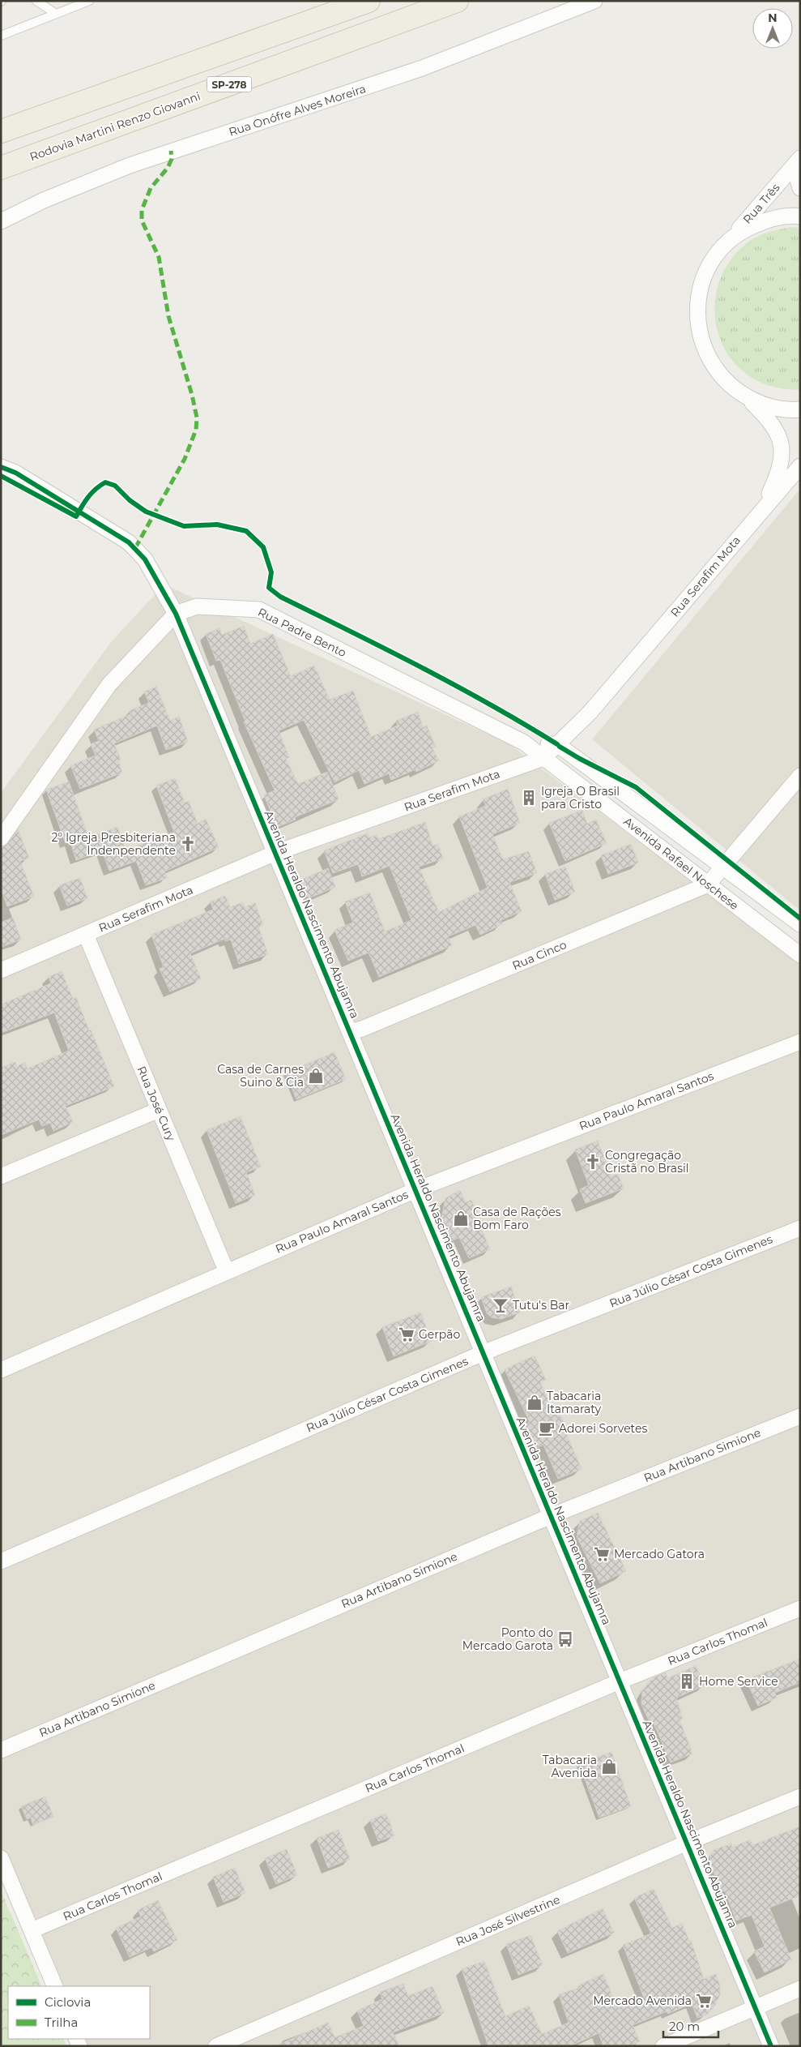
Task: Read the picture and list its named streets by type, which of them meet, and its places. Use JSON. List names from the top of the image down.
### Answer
{
  "streets": {
    "main road": ["SP-278", "Rodovia Martini Renzo Giovanni"],
    "street": [
      "Rua Onófre Alves Moreira",
      "Rua Três",
      "Rua Serafim Mota",
      "Rua Padre Bento",
      "Avenida Rafael Noschese",
      "Avenida Heraldo Nascimento Abujamra",
      "Rua Cinco",
      "Rua Paulo Amaral Santos",
      "Rua José Cury",
      "Rua Júlio César Costa Gimenes",
      "Rua Artibano Simione",
      "Rua Carlos Thomal",
      "Rua José Silvestrine"
    ]
  },
  "crossings": [
    ["Rua Serafim Mota", "Rua Padre Bento"],
    ["Rua Serafim Mota", "Avenida Rafael Noschese"],
    ["Rua Serafim Mota", "Avenida Heraldo Nascimento Abujamra"],
    ["Rua Serafim Mota", "Rua José Cury"],
    ["Rua Padre Bento", "Avenida Rafael Noschese"],
    ["Rua Padre Bento", "Avenida Heraldo Nascimento Abujamra"],
    ["Avenida Rafael Noschese", "Rua Cinco"],
    ["Avenida Heraldo Nascimento Abujamra", "Rua Cinco"],
    ["Avenida Heraldo Nascimento Abujamra", "Rua Paulo Amaral Santos"],
    ["Avenida Heraldo Nascimento Abujamra", "Rua Júlio César Costa Gimenes"],
    ["Avenida Heraldo Nascimento Abujamra", "Rua Artibano Simione"],
    ["Avenida Heraldo Nascimento Abujamra", "Rua Carlos Thomal"],
    ["Avenida Heraldo Nascimento Abujamra", "Rua José Silvestrine"],
    ["Rua Paulo Amaral Santos", "Rua José Cury"]
  ],
  "places": {
    "building": ["Igreja O Brasil para Cristo", "Home Service"],
    "church": ["2° Igreja Presbiteriana Indenpendente", "Congregação Cristã no Brasil"],
    "shop": [
      "Casa de Carnes Suino & Cia",
      "Casa de Rações Bom Faro",
      "Tabacaria Itamaraty",
      "Tabacaria Avenida"
    ],
    "bar": ["Tutu's Bar"],
    "supermarket": ["Gerpão", "Mercado Gatora", "Mercado Avenida"],
    "cafe": ["Adorei Sorvetes"],
    "bus stop": ["Ponto do Mercado Garota"]
  },
  "legend": ["Ciclovia", "Trilha"],
  "scale_bar": "20 m",
  "north": "top"
}
